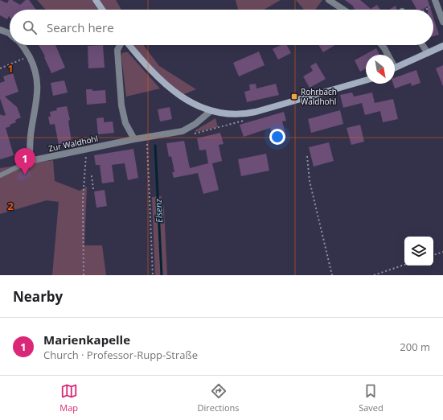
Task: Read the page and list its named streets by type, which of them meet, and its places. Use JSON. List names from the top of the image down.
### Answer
{
  "streets": {
    "street": ["Zur Waldhohl"]
  },
  "water": ["Elsenz"],
  "places": {
    "transit": ["Rohrbach Waldhohl"]
  },
  "north": "bottom right",
  "page": {
    "search": "Search here",
    "pins": "1",
    "heading": "Nearby",
    "list": [
      {
        "mark": "1",
        "name": "Marienkapelle",
        "note": "Church · Professor-Rupp-Straße",
        "value": "200 m"
      }
    ],
    "nav": ["Map", "Directions", "Saved"]
  },
  "grid": {
    "rows": ["1", "2"]
  }
}
